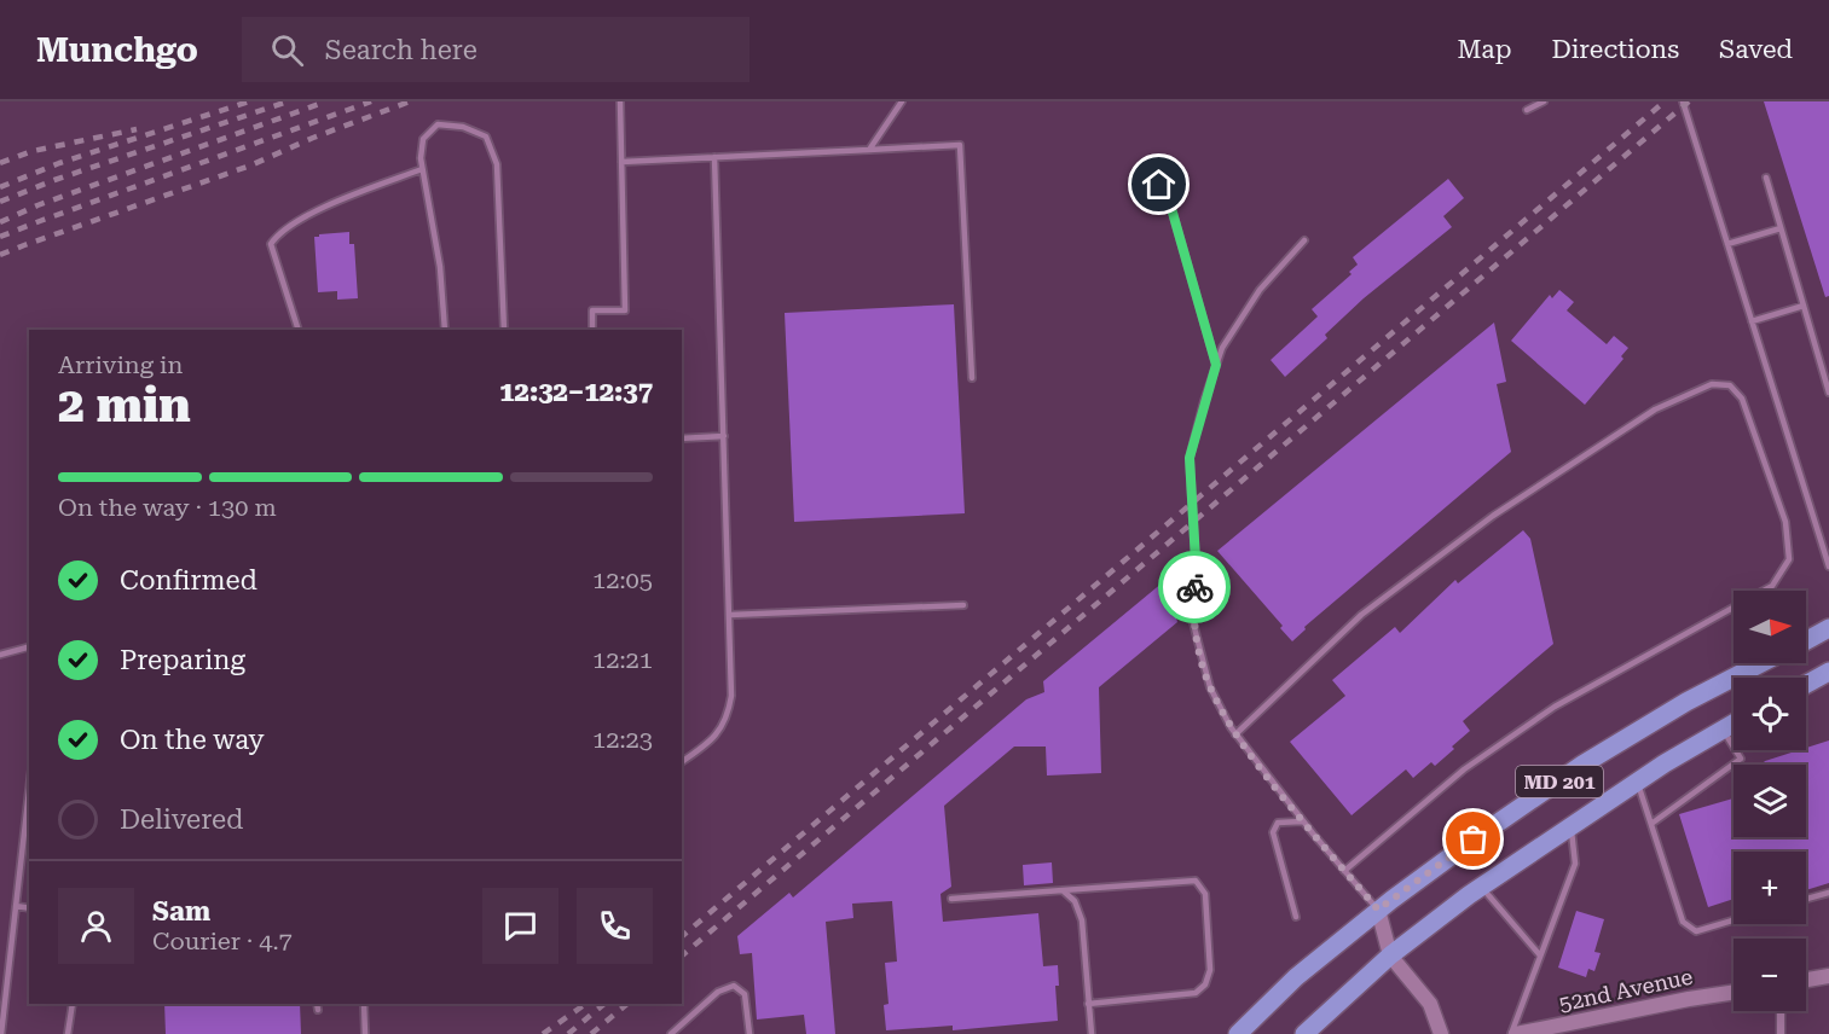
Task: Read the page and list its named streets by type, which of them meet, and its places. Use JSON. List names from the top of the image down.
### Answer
{
  "streets": {
    "main road": ["MD 201"],
    "street": ["52nd Avenue"]
  },
  "north": "right",
  "page": {
    "header": "Munchgo",
    "search": "Search here",
    "nav": ["Map", "Directions", "Saved"],
    "heading": ["2 min", "Arriving in", "12:32–12:37"],
    "panel": ["Sam", "Courier · 4.7"],
    "bar": "On the way · 130 m",
    "list": [
      ["Confirmed", "12:05"],
      ["Preparing", "12:21"],
      ["On the way", "12:23"],
      "Delivered"
    ],
    "map_buttons": ["+", "−"]
  }
}
